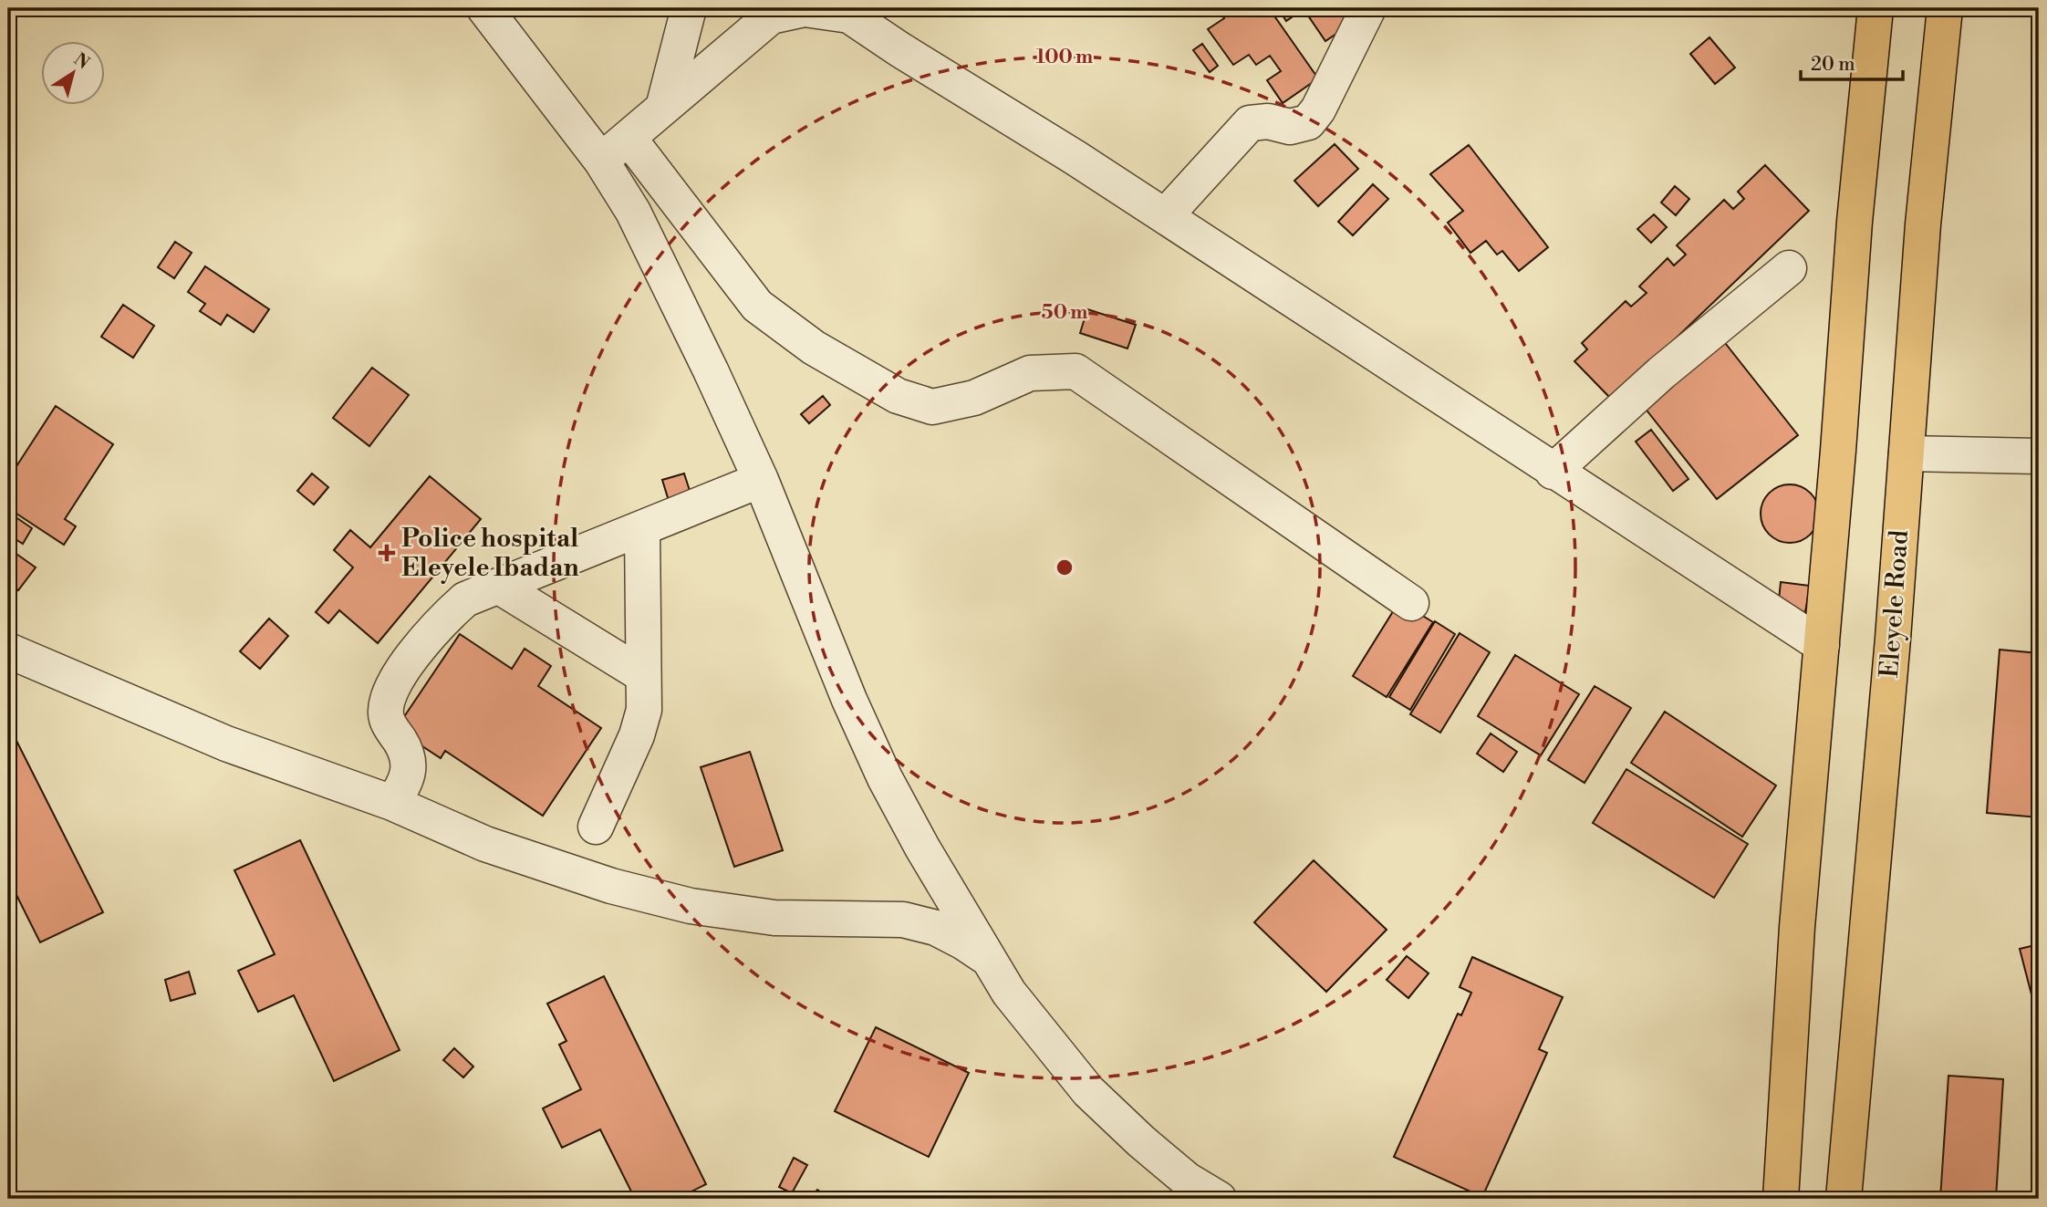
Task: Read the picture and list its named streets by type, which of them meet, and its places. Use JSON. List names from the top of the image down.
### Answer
{
  "streets": {
    "main road": ["Eleyele Road"]
  },
  "places": {
    "health": ["Police hospital Eleyele Ibadan"]
  },
  "scale_bar": "20 m",
  "north": "top right",
  "rings": ["100 m", "50 m"]
}
